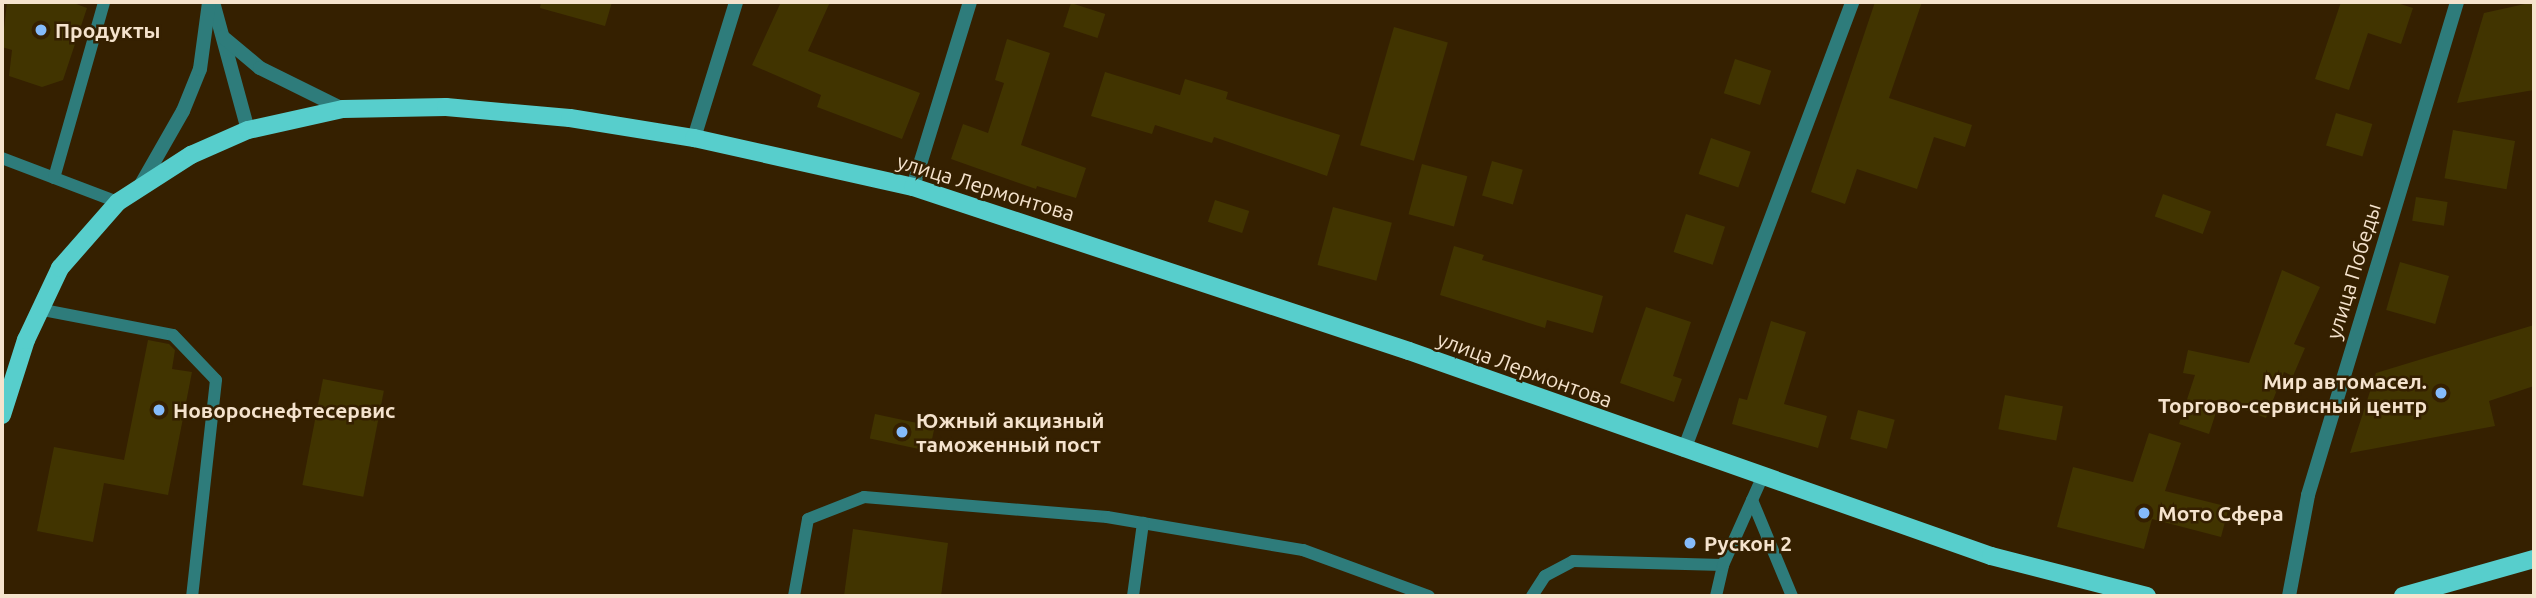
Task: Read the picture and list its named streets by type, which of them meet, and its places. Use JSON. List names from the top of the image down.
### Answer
{
  "streets": {
    "main road": ["улица Лермонтова"],
    "street": ["улица Победы"]
  },
  "places": [
    "Продукты",
    "Мир автомасел. Торгово-сервисный центр",
    "Новороснефтесервис",
    "Южный акцизный таможенный пост",
    "Мото Сфера",
    "Рускон 2"
  ]
}
